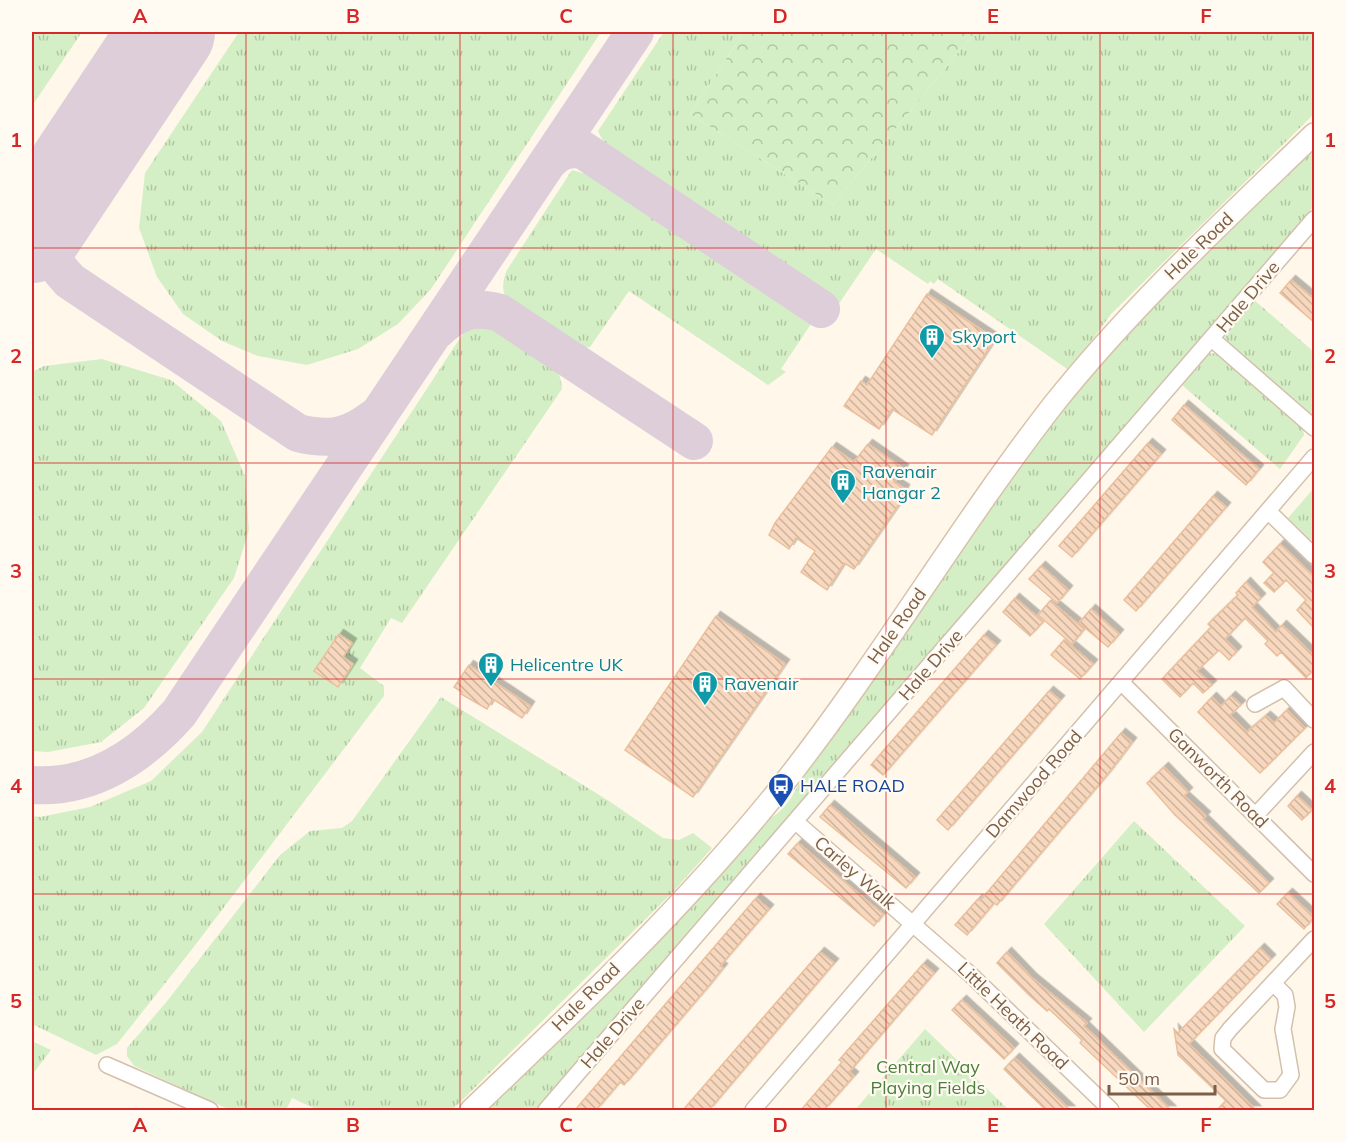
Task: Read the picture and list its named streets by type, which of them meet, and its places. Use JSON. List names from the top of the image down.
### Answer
{
  "streets": {
    "street": [
      "Hale Road",
      "Hale Drive",
      "Ganworth Road",
      "Damwood Road",
      "Carley Walk",
      "Little Heath Road"
    ]
  },
  "crossings": [
    ["Hale Drive", "Carley Walk"],
    ["Ganworth Road", "Damwood Road"],
    ["Damwood Road", "Carley Walk"],
    ["Damwood Road", "Little Heath Road"],
    ["Carley Walk", "Little Heath Road"]
  ],
  "parks": ["Central Way Playing Fields"],
  "places": {
    "building": [
      "Skyport",
      "Ravenair Hangar 2",
      "Helicentre UK",
      "Ravenair"
    ],
    "bus stop": ["HALE ROAD"]
  },
  "scale_bar": "50 m",
  "grid": {
    "columns": [
      "A",
      "B",
      "C",
      "D",
      "E",
      "F"
    ],
    "rows": [
      "1",
      "2",
      "3",
      "4",
      "5"
    ]
  }
}
